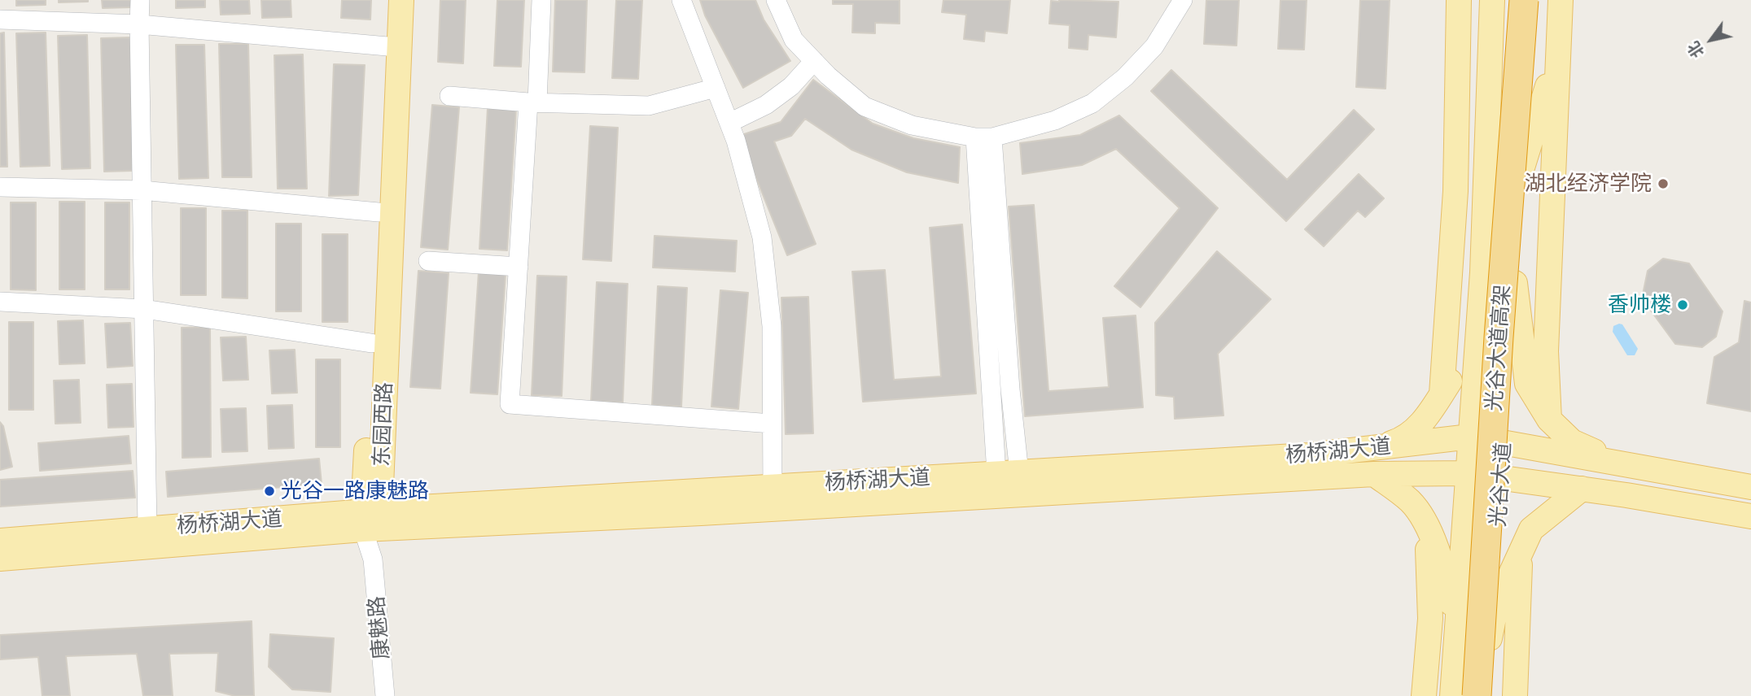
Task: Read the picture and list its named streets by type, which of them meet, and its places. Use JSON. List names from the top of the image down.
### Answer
{
  "streets": {
    "highway": ["光谷大道高架"],
    "main road": ["东园西路", "杨桥湖大道", "光谷大道"],
    "street": ["康魅路"]
  },
  "crossings": [
    ["光谷大道高架", "光谷大道"],
    ["东园西路", "杨桥湖大道"],
    ["东园西路", "康魅路"],
    ["杨桥湖大道", "光谷大道"]
  ],
  "places": ["湖北经济学院", "香帅楼", "光谷一路康魅路"],
  "north": "bottom left"
}
